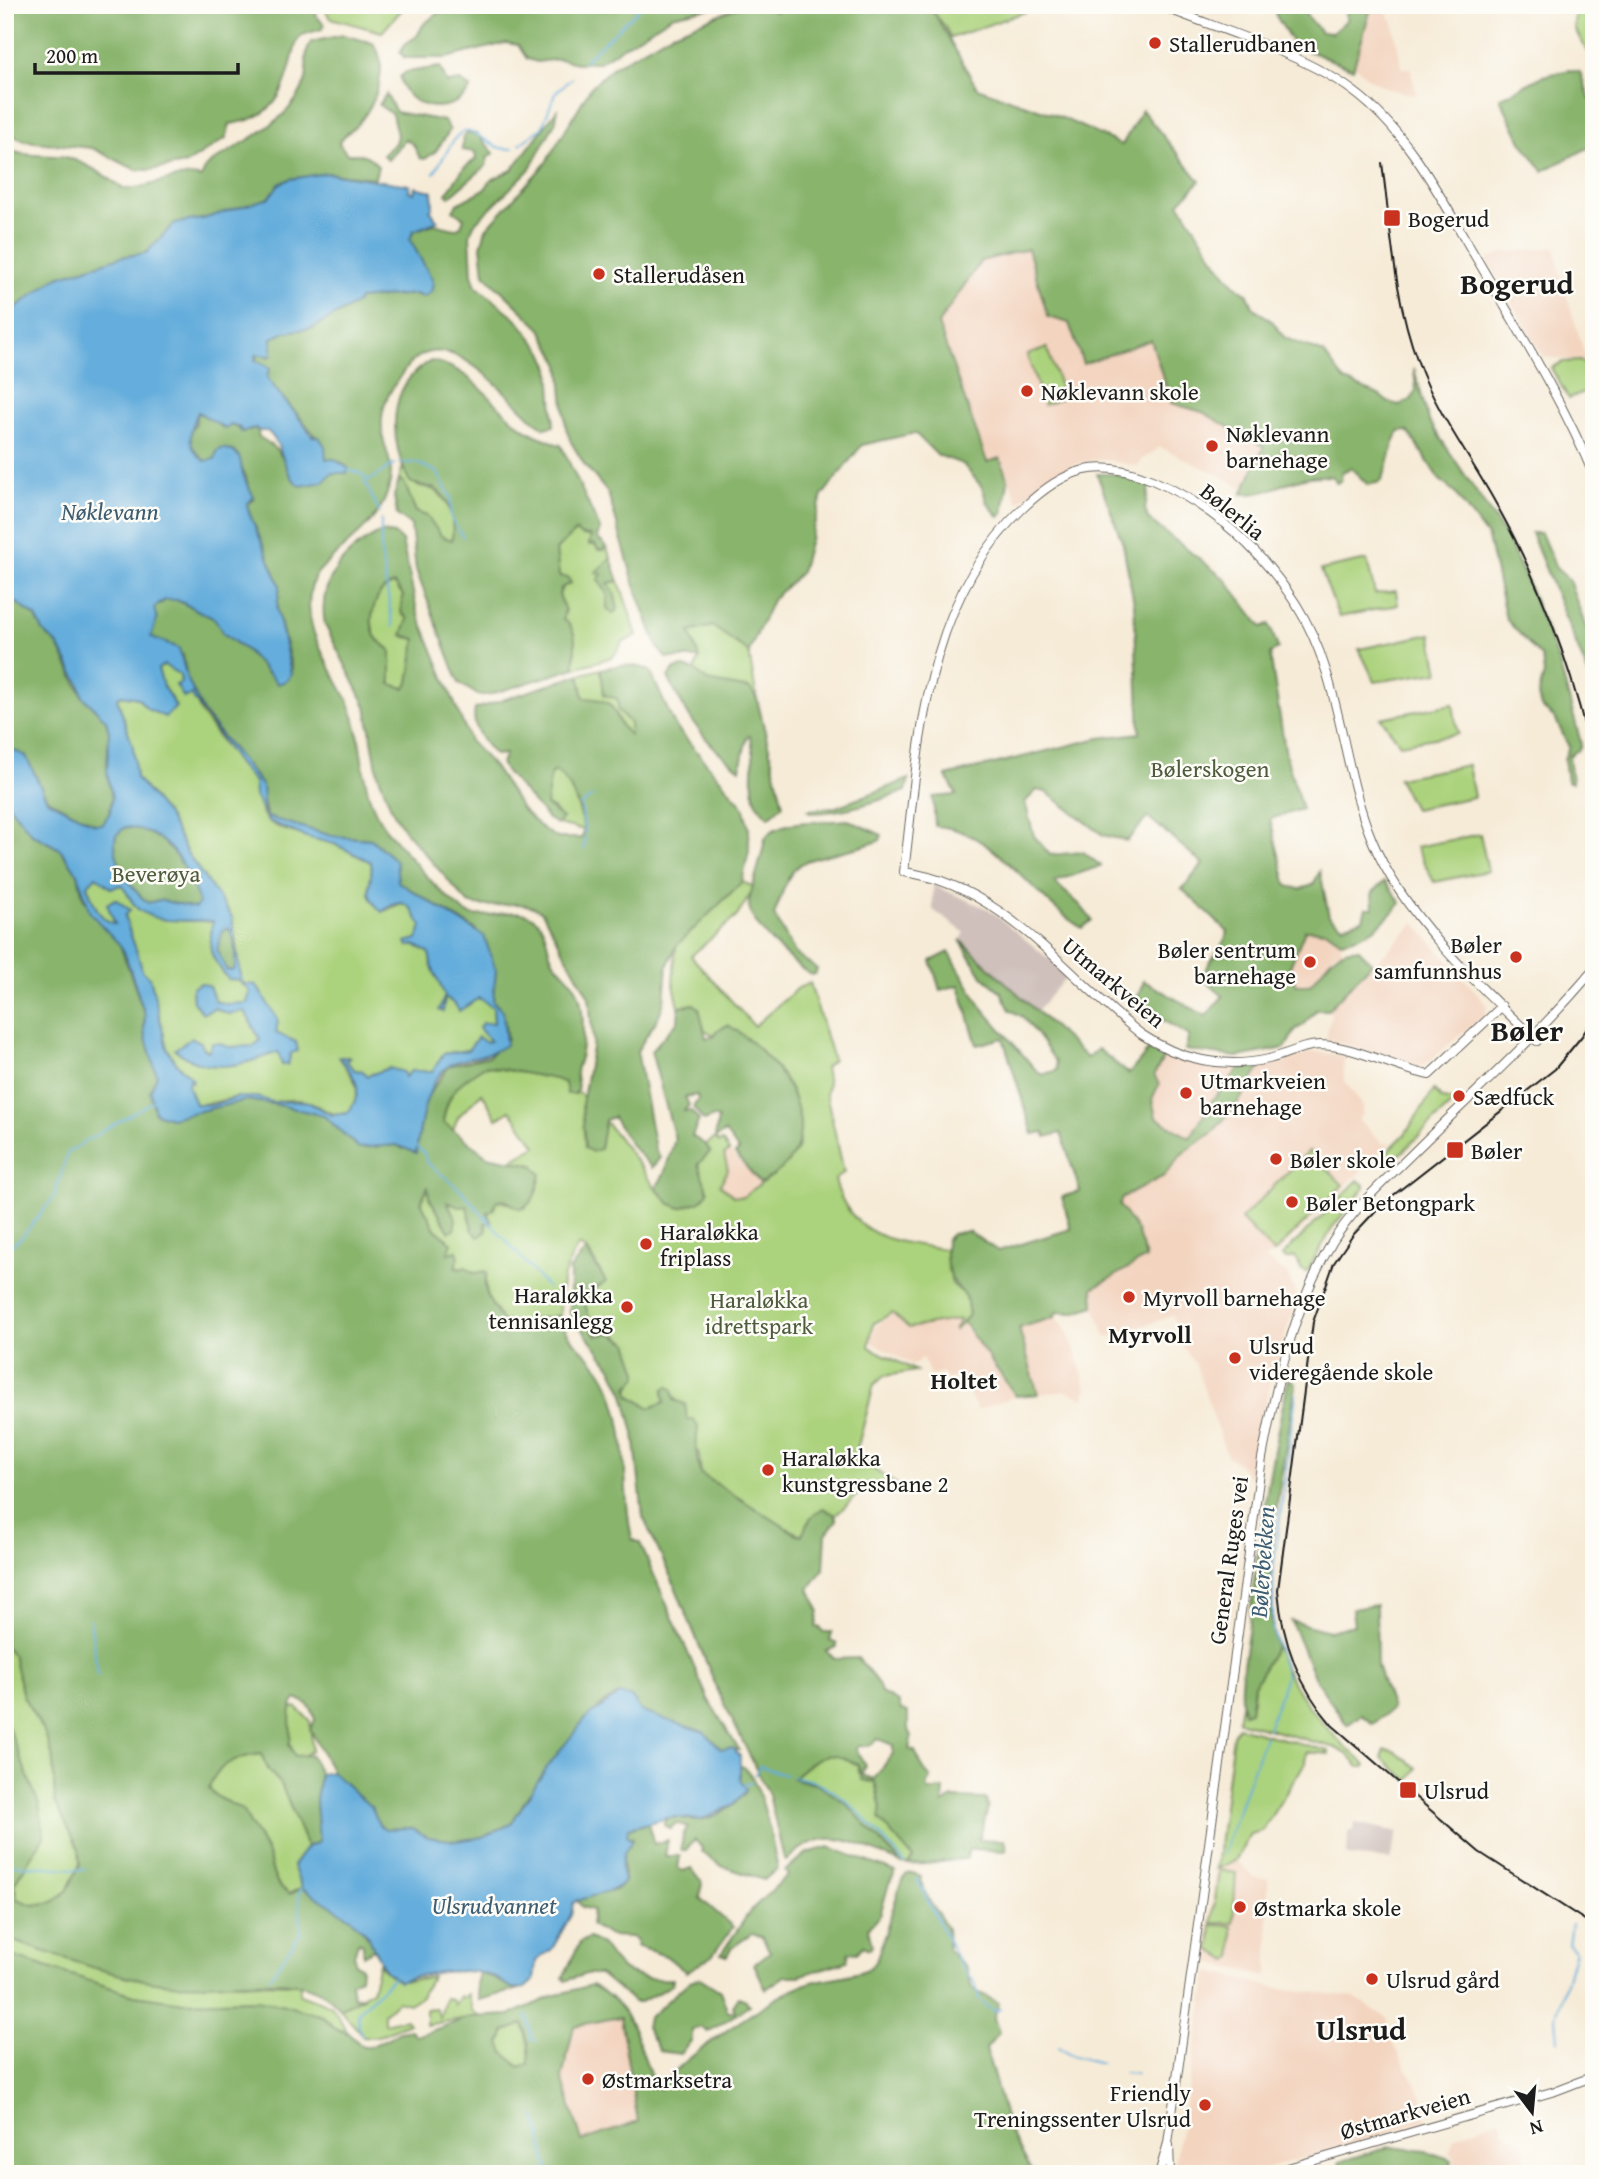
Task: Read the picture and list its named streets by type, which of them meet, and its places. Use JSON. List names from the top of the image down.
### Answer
{
  "streets": {
    "street": [
      "Bølerlia",
      "Utmarkveien",
      "General Ruges vei",
      "Østmarkveien"
    ]
  },
  "crossings": [
    ["Bølerlia", "Utmarkveien"],
    ["Bølerlia", "General Ruges vei"]
  ],
  "districts": [
    "Bogerud",
    "Bøler",
    "Myrvoll",
    "Holtet",
    "Ulsrud"
  ],
  "water": ["Nøklevann", "Bølerbekken", "Ulsrudvannet"],
  "parks": ["Bølerskogen", "Beverøya", "Haraløkka idrettspark"],
  "places": {
    "other": [
      "Stallerudbanen",
      "Stallerudåsen",
      "Nøklevann skole",
      "Nøklevann barnehage",
      "Bøler samfunnshus",
      "Bøler sentrum barnehage",
      "Utmarkveien barnehage",
      "Sædfuck",
      "Bøler skole",
      "Bøler Betongpark",
      "Haraløkka friplass",
      "Myrvoll barnehage",
      "Haraløkka tennisanlegg",
      "Ulsrud videregående skole",
      "Haraløkka kunstgressbane 2",
      "Østmarka skole",
      "Ulsrud gård",
      "Østmarksetra",
      "Friendly Treningssenter Ulsrud"
    ],
    "transit": ["Bogerud", "Bøler", "Ulsrud"]
  },
  "scale_bar": "200 m",
  "north": "bottom"
}
